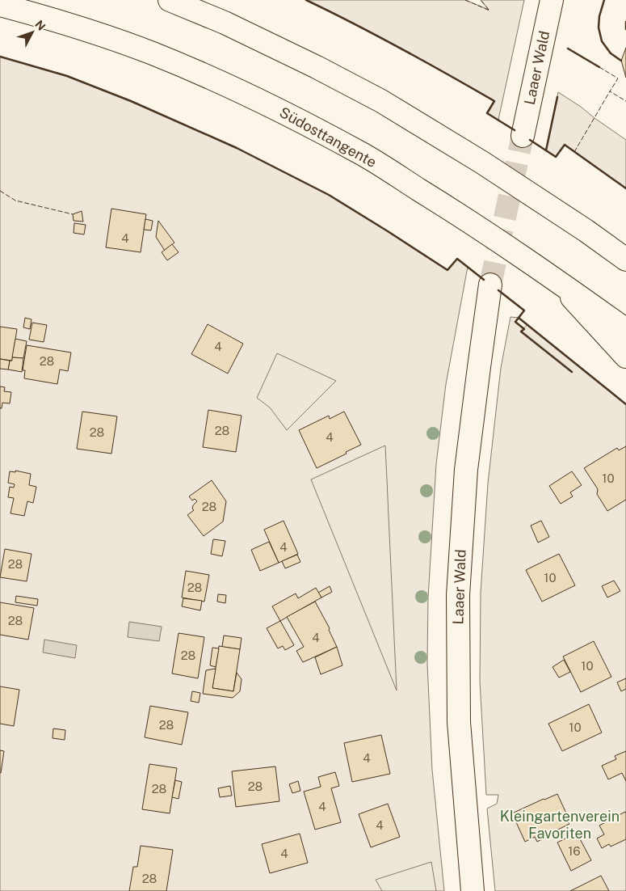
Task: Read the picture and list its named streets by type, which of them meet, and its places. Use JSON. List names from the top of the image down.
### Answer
{
  "streets": {
    "main road": ["Laaer Wald", "Südosttangente"]
  },
  "parks": ["Kleingartenverein Favoriten"],
  "house_numbers": [
    "4",
    "4",
    "28",
    "28",
    "28",
    "4",
    "10",
    "28",
    "4",
    "28",
    "10",
    "28",
    "28",
    "4",
    "28",
    "10",
    "28",
    "10",
    "4",
    "28",
    "28",
    "4",
    "4",
    "16",
    "4",
    "28"
  ],
  "north": "top right"
}
